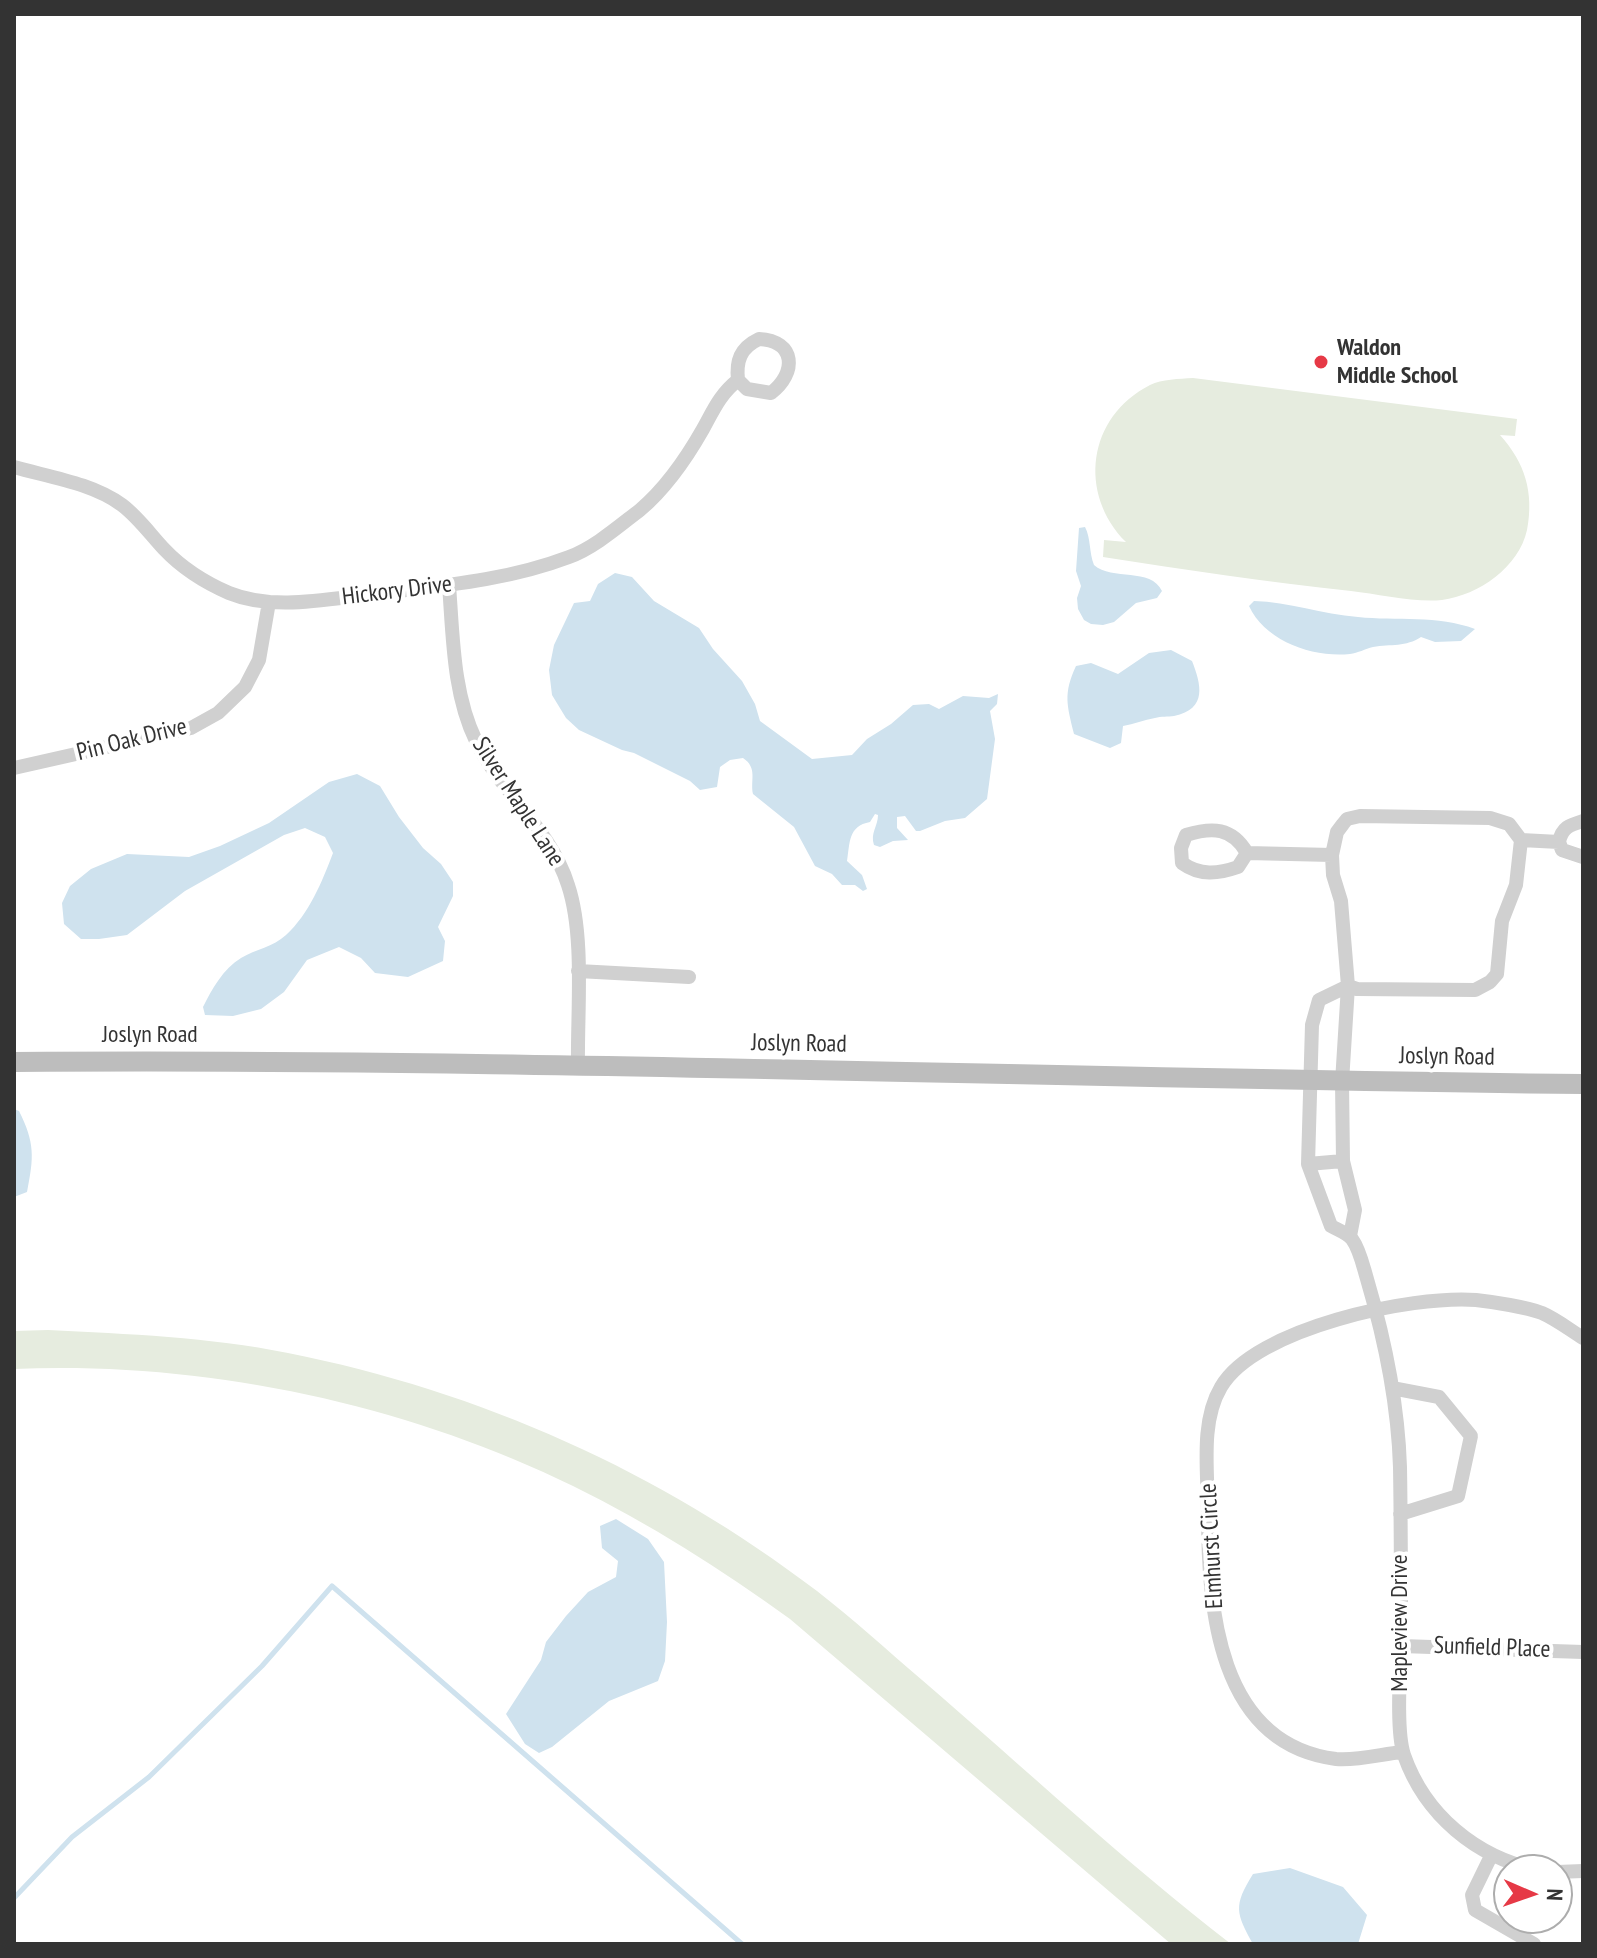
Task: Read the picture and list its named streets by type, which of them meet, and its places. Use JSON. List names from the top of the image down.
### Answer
{
  "streets": {
    "street": [
      "Hickory Drive",
      "Pin Oak Drive",
      "Silver Maple Lane",
      "Joslyn Road",
      "Elmhurst Circle",
      "Mapleview Drive",
      "Sunfield Place"
    ]
  },
  "crossings": [
    ["Hickory Drive", "Pin Oak Drive"],
    ["Hickory Drive", "Silver Maple Lane"],
    ["Silver Maple Lane", "Joslyn Road"],
    ["Joslyn Road", "Mapleview Drive"],
    ["Elmhurst Circle", "Mapleview Drive"],
    ["Mapleview Drive", "Sunfield Place"]
  ],
  "places": ["Waldon Middle School"],
  "north": "right"
}
